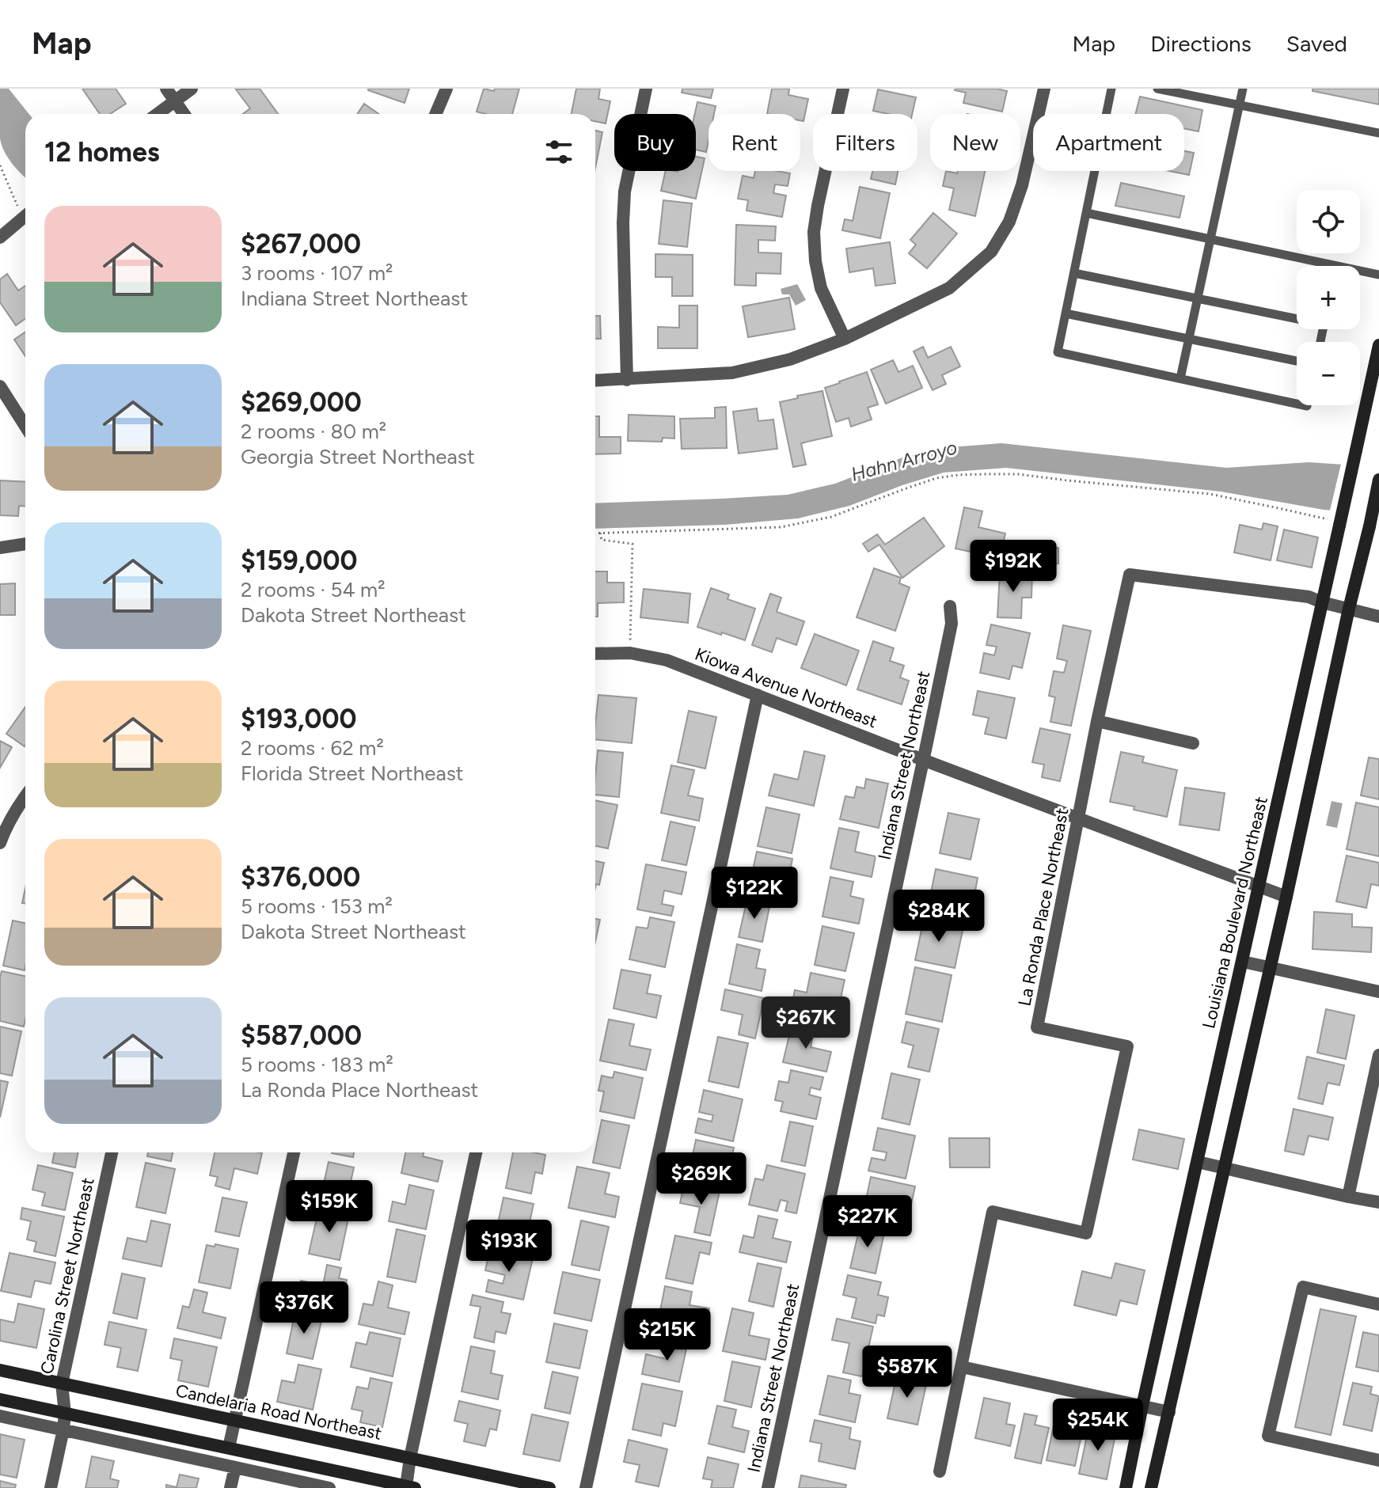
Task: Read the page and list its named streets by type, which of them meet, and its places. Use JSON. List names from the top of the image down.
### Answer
{
  "streets": {
    "main road": ["Louisiana Boulevard Northeast", "Candelaria Road Northeast"],
    "street": [
      "Kiowa Avenue Northeast",
      "Indiana Street Northeast",
      "La Ronda Place Northeast",
      "Carolina Street Northeast"
    ]
  },
  "crossings": [
    ["Kiowa Avenue Northeast", "Indiana Street Northeast"],
    ["Kiowa Avenue Northeast", "La Ronda Place Northeast"],
    ["Kiowa Avenue Northeast", "Louisiana Boulevard Northeast"],
    ["La Ronda Place Northeast", "Louisiana Boulevard Northeast"],
    ["Carolina Street Northeast", "Candelaria Road Northeast"]
  ],
  "water": ["Hahn Arroyo"],
  "page": {
    "header": "Map",
    "nav": ["Map", "Directions", "Saved"],
    "chip": [
      "Buy",
      "Rent",
      "Filters",
      "New",
      "Apartment"
    ],
    "heading": "12 homes",
    "map_buttons": ["+", "−"],
    "list": [
      {
        "name": "$267,000",
        "note": "3 rooms · 107 m² · Indiana Street Northeast"
      },
      {
        "name": "$269,000",
        "note": "2 rooms · 80 m² · Georgia Street Northeast"
      },
      {
        "name": "$159,000",
        "note": "2 rooms · 54 m² · Dakota Street Northeast"
      },
      {
        "name": "$193,000",
        "note": "2 rooms · 62 m² · Florida Street Northeast"
      },
      {
        "name": "$376,000",
        "note": "5 rooms · 153 m² · Dakota Street Northeast"
      },
      {
        "name": "$587,000",
        "note": "5 rooms · 183 m² · La Ronda Place Northeast"
      }
    ],
    "price": [
      "$192K",
      "$122K",
      "$284K",
      "$267K",
      "$269K",
      "$159K",
      "$227K",
      "$193K",
      "$376K",
      "$215K",
      "$587K",
      "$254K"
    ]
  }
}
